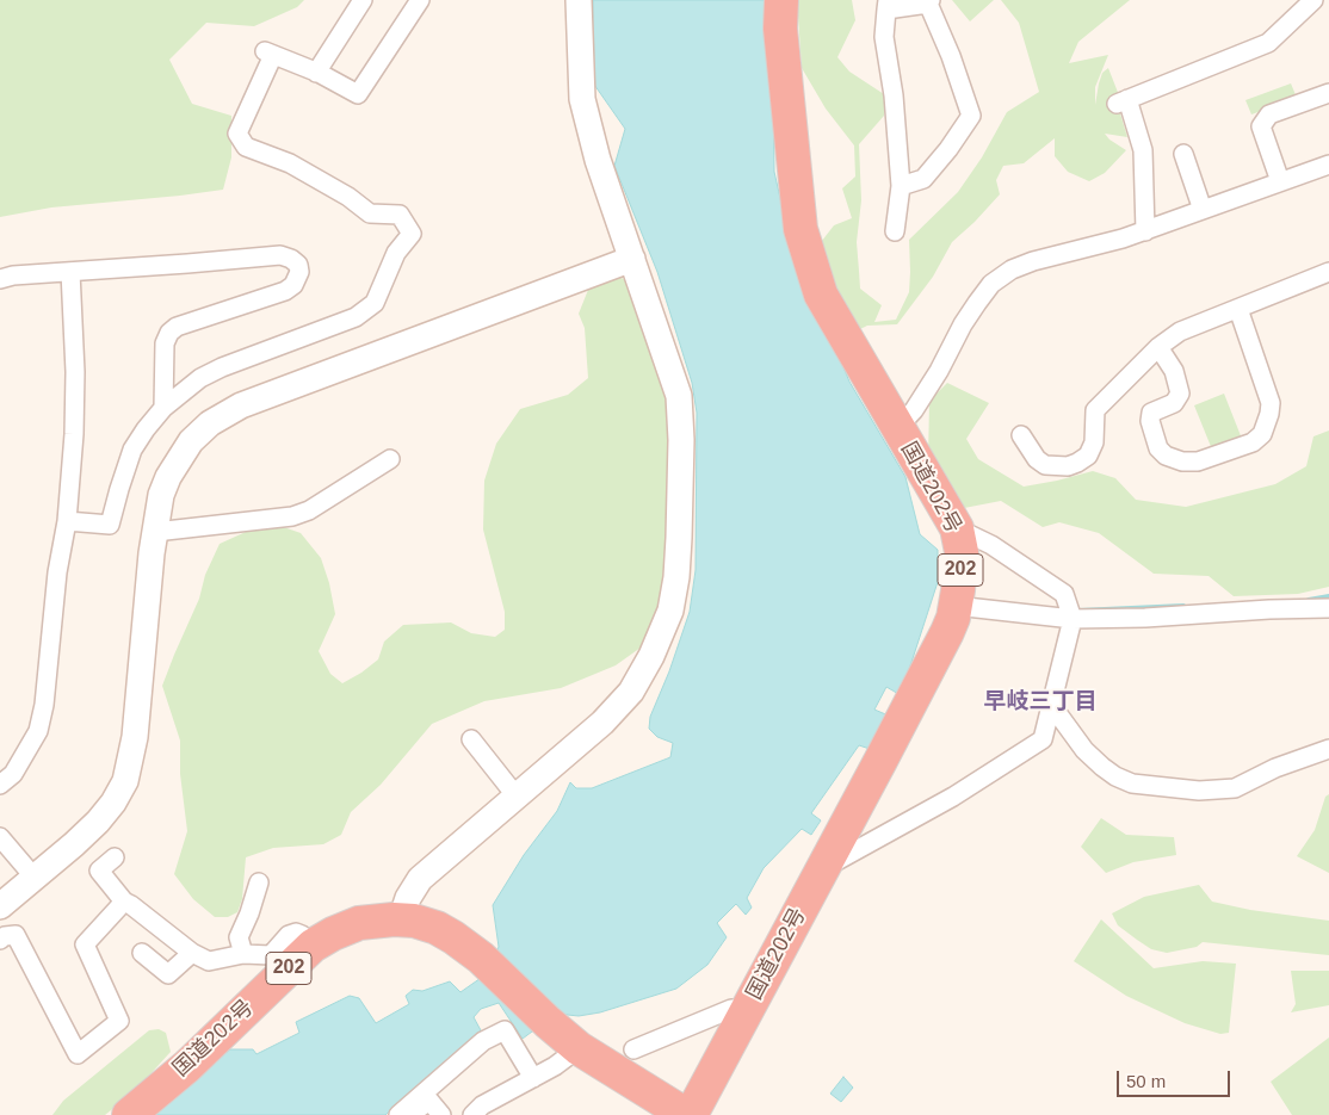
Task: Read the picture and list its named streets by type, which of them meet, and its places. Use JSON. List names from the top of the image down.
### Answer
{
  "streets": {
    "highway": ["国道202号", "202"]
  },
  "districts": ["早岐三丁目"],
  "scale_bar": "50 m"
}
